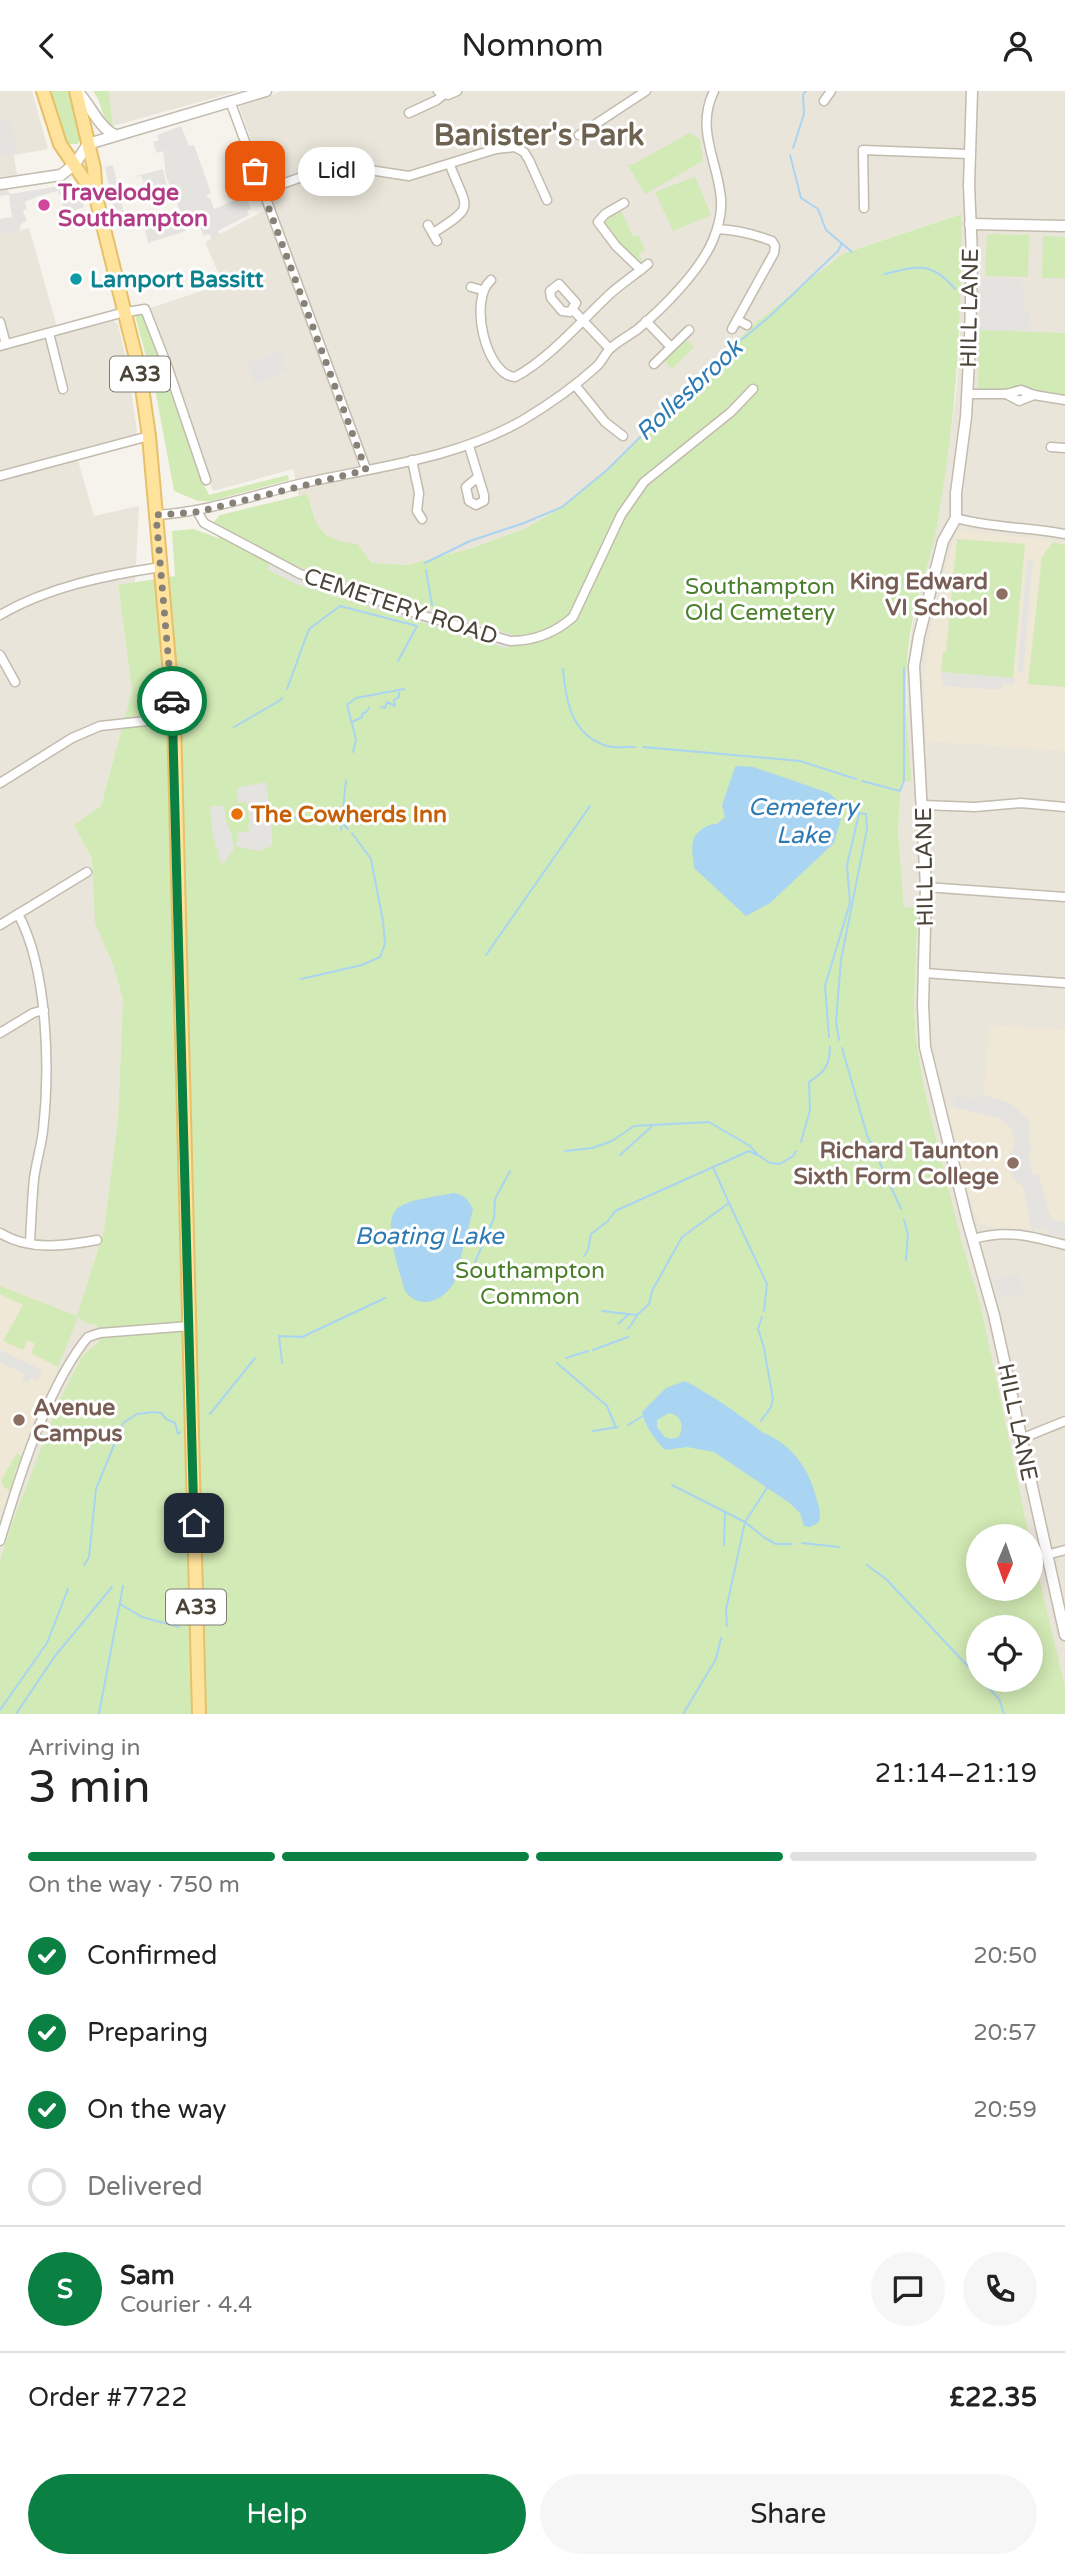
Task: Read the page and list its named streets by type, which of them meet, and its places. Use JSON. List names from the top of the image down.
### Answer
{
  "streets": {
    "main road": ["A33"],
    "street": ["HILL LANE", "CEMETERY ROAD"]
  },
  "districts": ["Banister's Park"],
  "water": ["Rollesbrook", "Cemetery Lake", "Boating Lake"],
  "parks": ["Southampton Old Cemetery", "Southampton Common"],
  "places": [
    "Lidl",
    "Travelodge Southampton",
    "Lamport Bassitt",
    "King Edward VI School",
    "The Cowherds Inn",
    "Richard Taunton Sixth Form College",
    "Avenue Campus"
  ],
  "north": "bottom",
  "page": {
    "header": "Nomnom",
    "bubble": "Lidl",
    "heading": ["3 min", "Arriving in", "21:14–21:19"],
    "panel": [
      "Sam",
      "Courier · 4.4",
      "Order #7722",
      "£22.35"
    ],
    "bar": "On the way · 750 m",
    "list": [
      ["Confirmed", "20:50"],
      ["Preparing", "20:57"],
      ["On the way", "20:59"],
      "Delivered"
    ],
    "round": "S",
    "buttons": ["Help", "Share"]
  }
}
